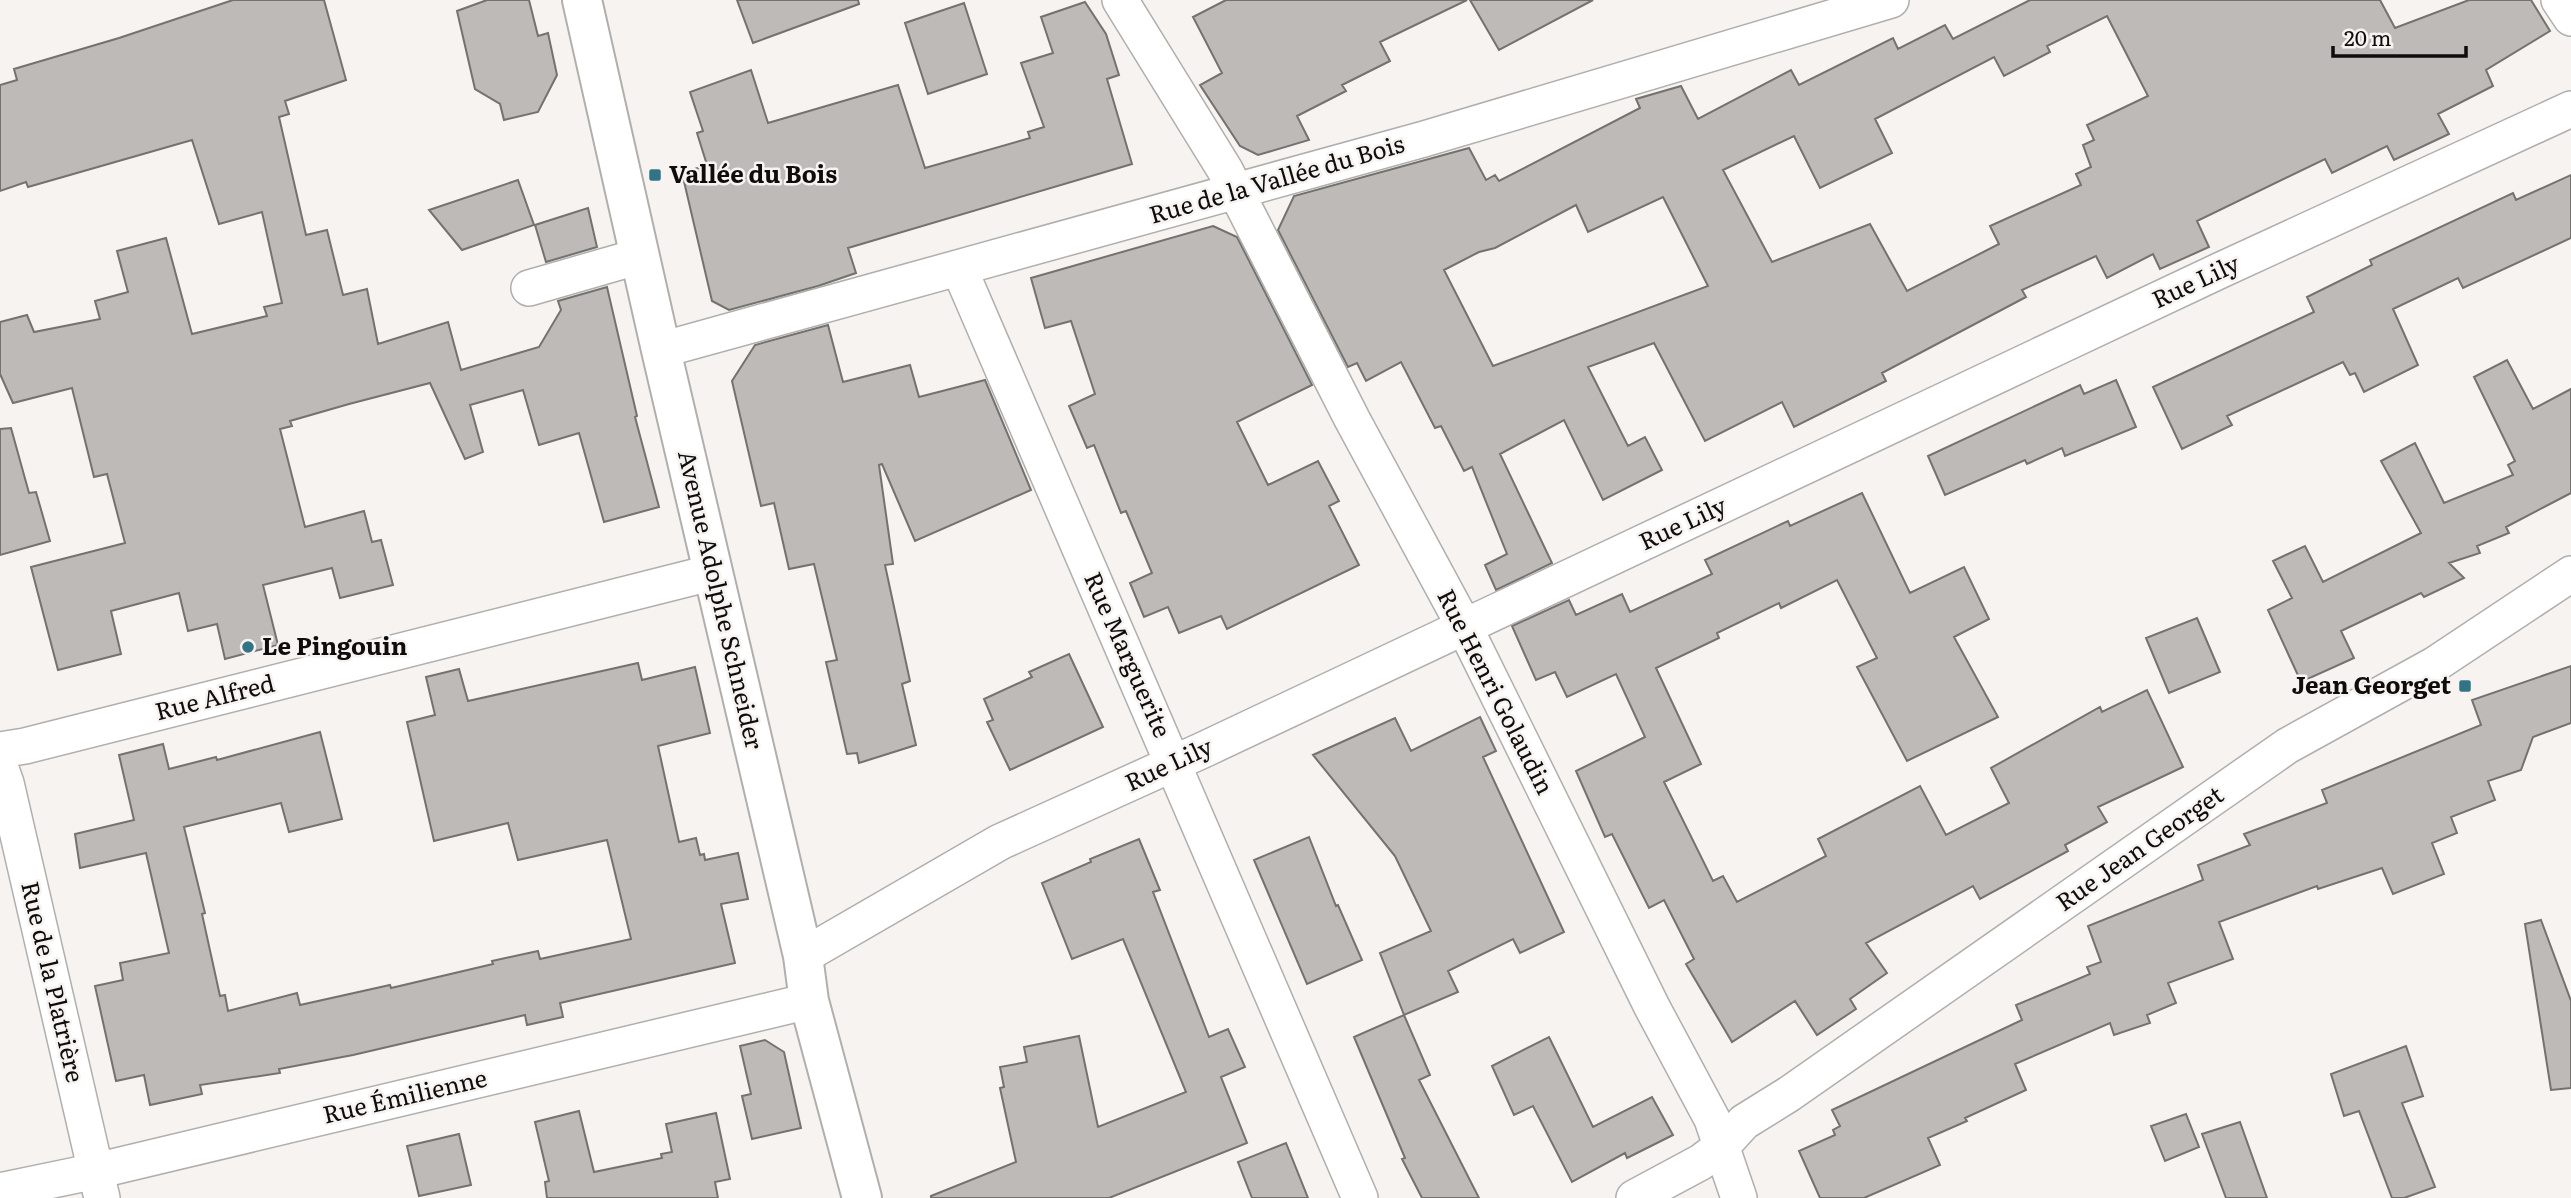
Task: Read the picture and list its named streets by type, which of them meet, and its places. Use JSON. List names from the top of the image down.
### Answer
{
  "streets": {
    "street": [
      "Rue de la Vallée du Bois",
      "Rue Lily",
      "Avenue Adolphe Schneider",
      "Rue Marguerite",
      "Rue Henri Golaudin",
      "Rue Alfred",
      "Rue Jean Georget",
      "Rue de la Platrière",
      "Rue Émilienne"
    ]
  },
  "crossings": [
    ["Rue de la Vallée du Bois", "Avenue Adolphe Schneider"],
    ["Rue de la Vallée du Bois", "Rue Marguerite"],
    ["Rue de la Vallée du Bois", "Rue Henri Golaudin"],
    ["Rue Lily", "Avenue Adolphe Schneider"],
    ["Rue Lily", "Rue Marguerite"],
    ["Rue Lily", "Rue Henri Golaudin"],
    ["Avenue Adolphe Schneider", "Rue Alfred"],
    ["Avenue Adolphe Schneider", "Rue Émilienne"],
    ["Rue Henri Golaudin", "Rue Jean Georget"],
    ["Rue de la Platrière", "Rue Émilienne"]
  ],
  "places": {
    "transit": ["Vallée du Bois", "Jean Georget"],
    "other": ["Le Pingouin"]
  },
  "scale_bar": "20 m"
}
